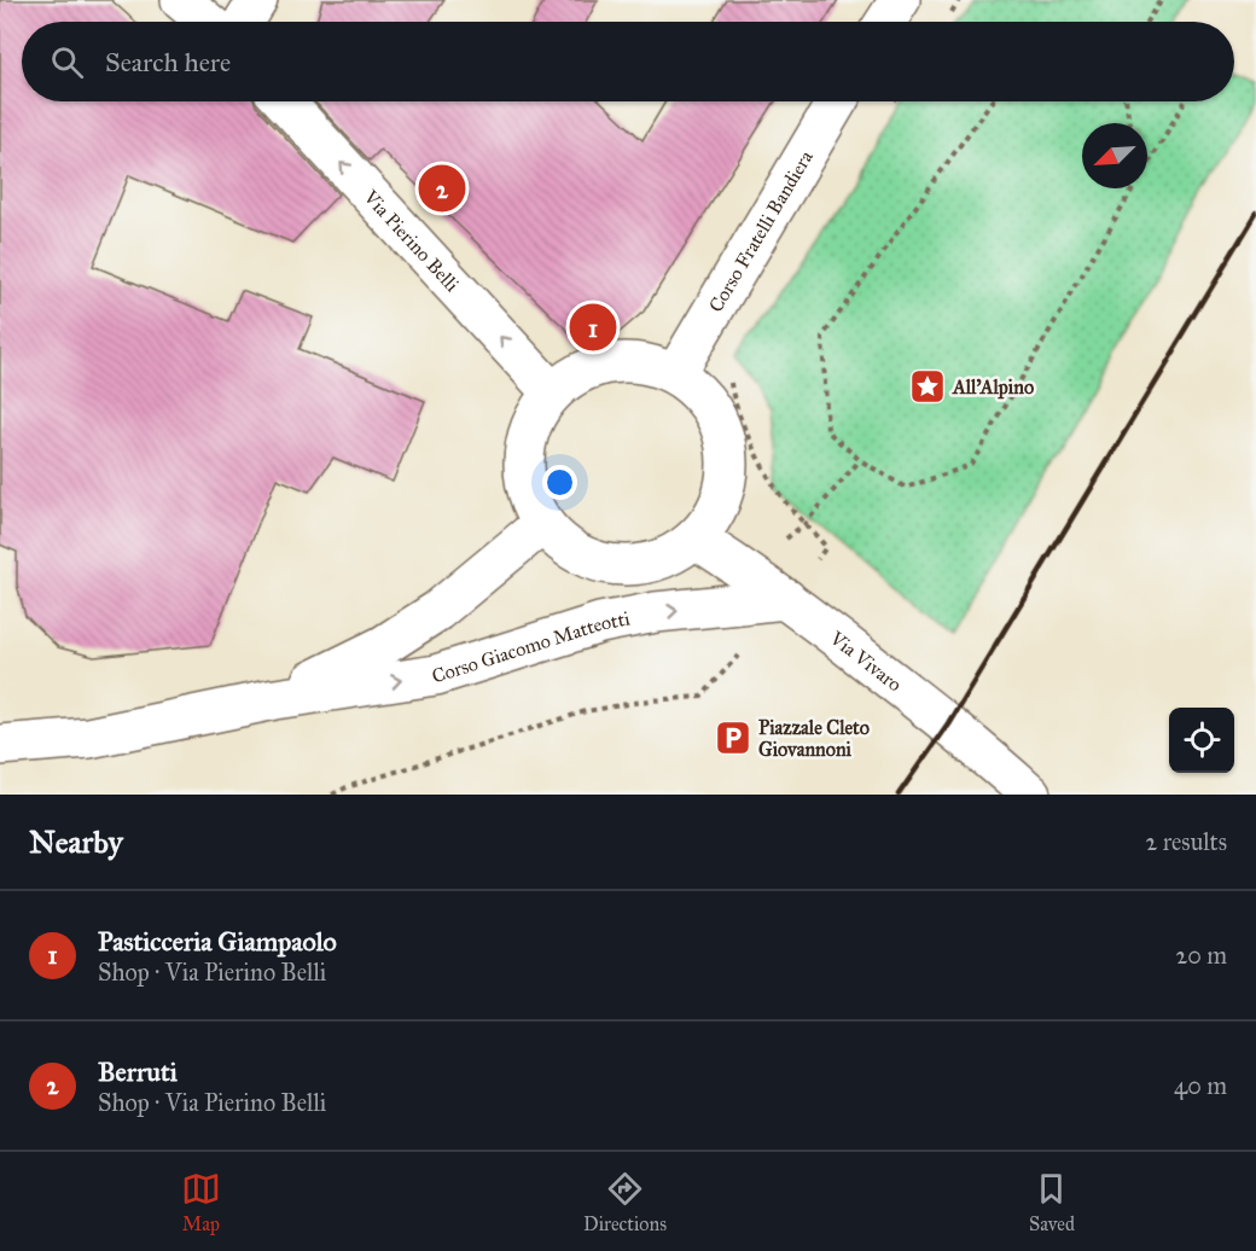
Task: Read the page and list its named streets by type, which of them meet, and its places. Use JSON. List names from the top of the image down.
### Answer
{
  "streets": {
    "main road": [
      "Corso Fratelli Bandiera",
      "Via Pierino Belli",
      "Corso Giacomo Matteotti",
      "Via Vivaro"
    ]
  },
  "crossings": [
    ["Corso Fratelli Bandiera", "Via Pierino Belli"],
    ["Corso Fratelli Bandiera", "Corso Giacomo Matteotti"],
    ["Corso Fratelli Bandiera", "Via Vivaro"],
    ["Via Pierino Belli", "Corso Giacomo Matteotti"],
    ["Via Pierino Belli", "Via Vivaro"],
    ["Corso Giacomo Matteotti", "Via Vivaro"]
  ],
  "one_way": ["Via Pierino Belli"],
  "places": {
    "place": ["All'Alpino"],
    "parking": ["Piazzale Cleto Giovannoni"]
  },
  "north": "bottom left",
  "page": {
    "search": "Search here",
    "pins": ["2", "1"],
    "heading": ["Nearby", "2 results"],
    "list": [
      {
        "mark": "1",
        "name": "Pasticceria Giampaolo",
        "note": "Shop · Via Pierino Belli",
        "value": "20 m"
      },
      {
        "mark": "2",
        "name": "Berruti",
        "note": "Shop · Via Pierino Belli",
        "value": "40 m"
      }
    ],
    "nav": ["Map", "Directions", "Saved"]
  }
}
